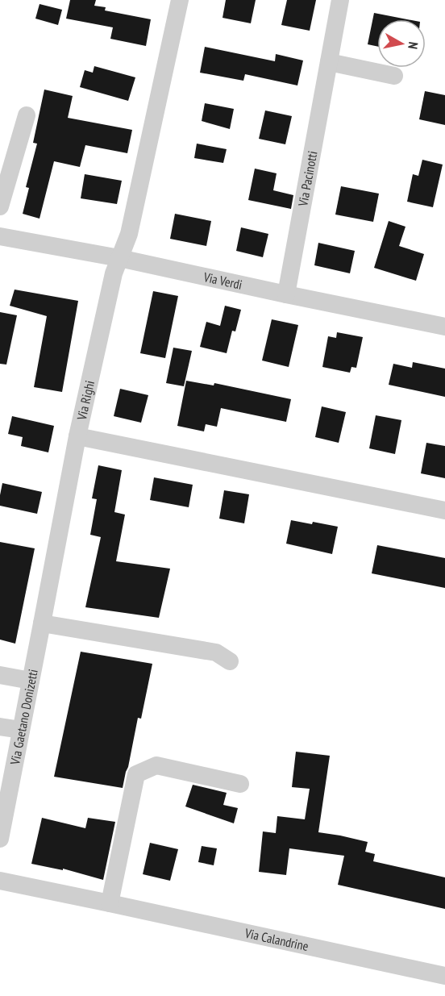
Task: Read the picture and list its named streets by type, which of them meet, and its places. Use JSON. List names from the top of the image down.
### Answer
{
  "streets": {
    "street": [
      "Via Pacinotti",
      "Via Verdi",
      "Via Righi",
      "Via Gaetano Donizetti",
      "Via Calandrine"
    ]
  },
  "crossings": [
    ["Via Pacinotti", "Via Verdi"],
    ["Via Verdi", "Via Righi"],
    ["Via Righi", "Via Gaetano Donizetti"]
  ],
  "north": "right"
}
